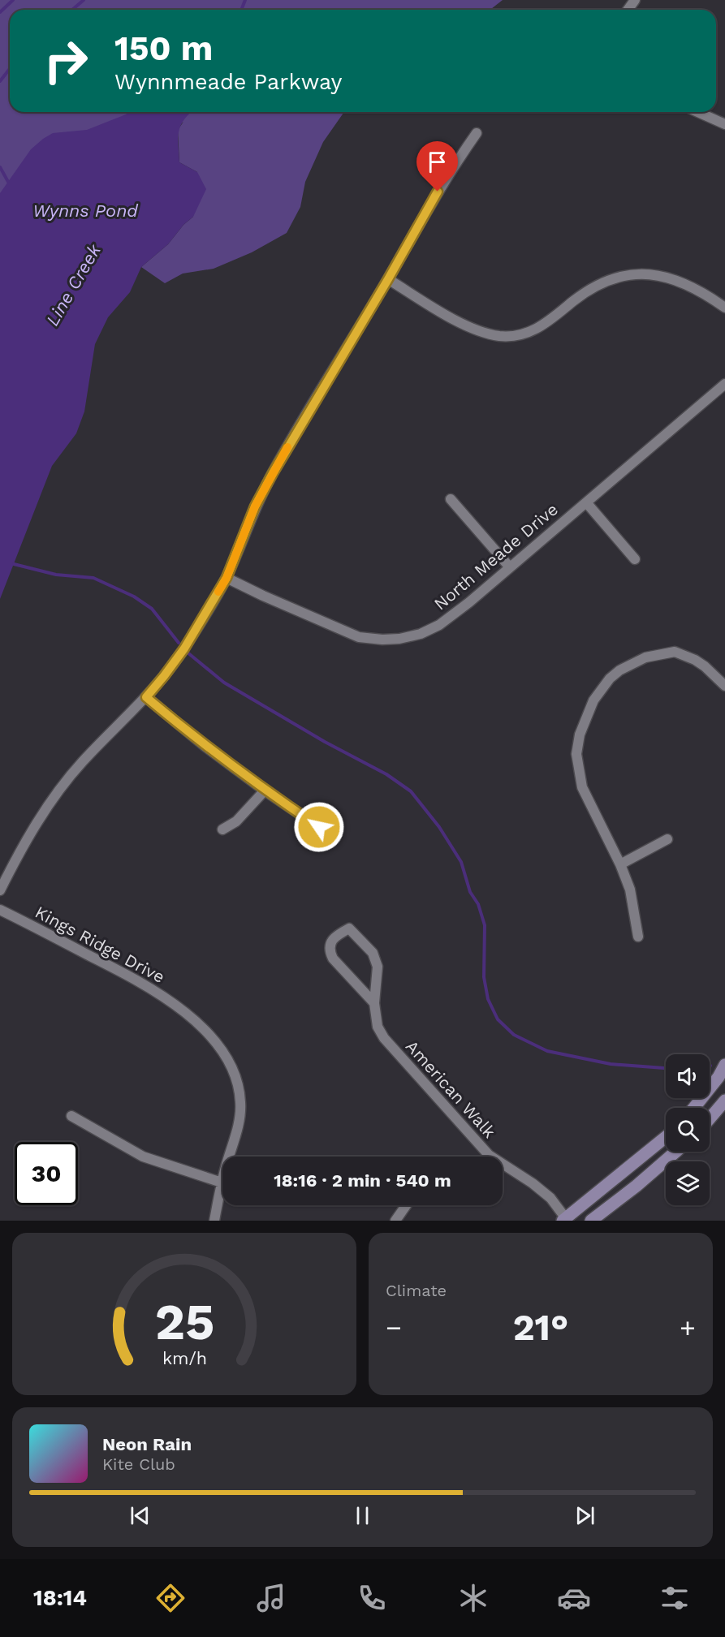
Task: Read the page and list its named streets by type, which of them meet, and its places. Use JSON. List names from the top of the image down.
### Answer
{
  "streets": {
    "street": ["North Meade Drive", "Kings Ridge Drive", "American Walk"]
  },
  "water": ["Wynns Pond", "Line Creek"],
  "page": {
    "turn": ["150 m", "Wynnmeade Parkway"],
    "limit": "30",
    "trip": "18:16 · 2 min · 540 m",
    "tile": "Climate",
    "heat": ["−", "21°", "+"],
    "song": ["Neon Rain", "Kite Club"],
    "tabs": "18:14",
    "gauge": ["25", "km/h"]
  }
}
